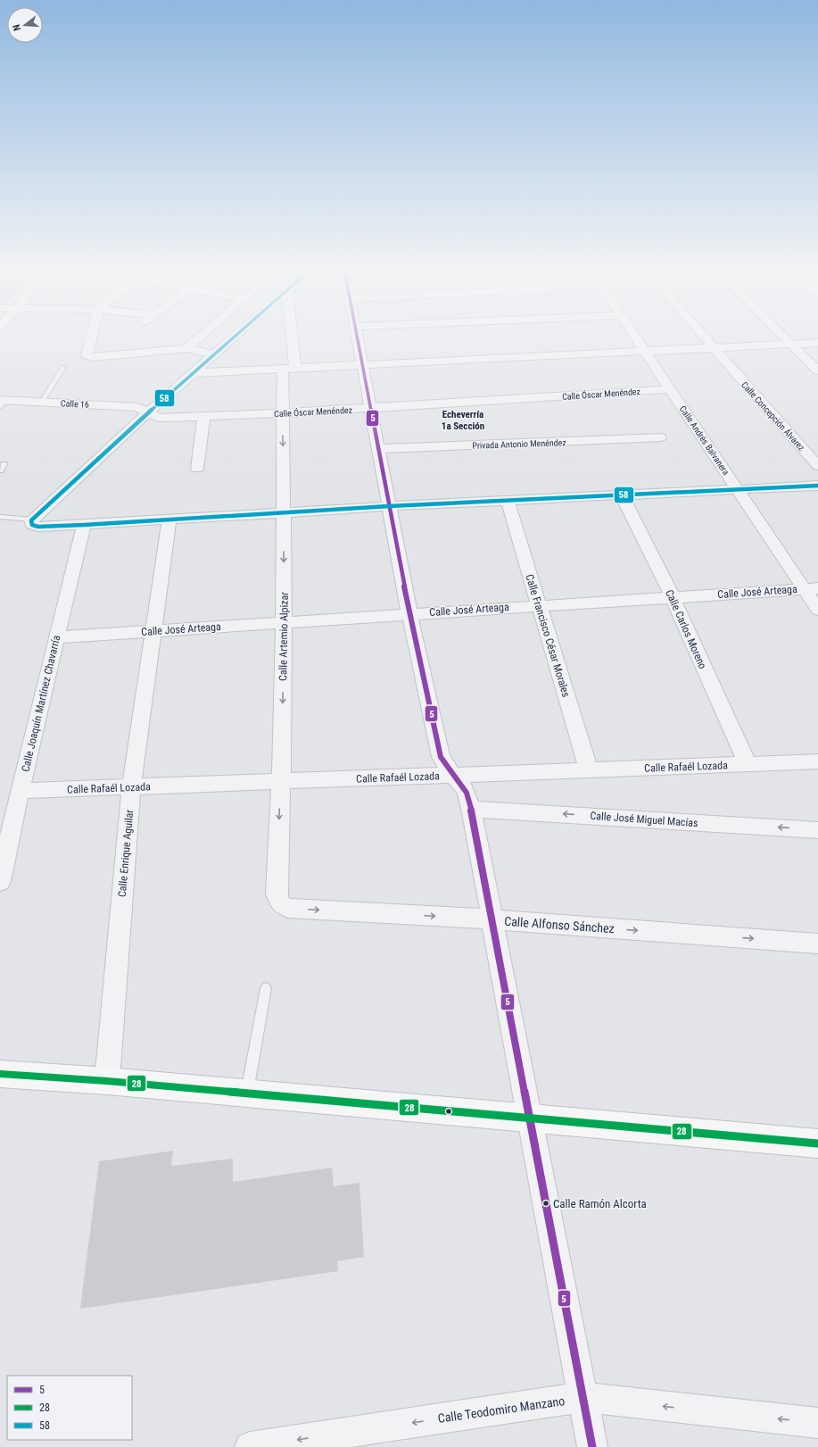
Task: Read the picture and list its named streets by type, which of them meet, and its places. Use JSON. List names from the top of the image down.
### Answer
{
  "streets": {
    "street": [
      "Calle Óscar Menéndez",
      "Calle 16",
      "Calle Concepción Álvarez",
      "Calle Andrés Balvanera",
      "Privada Antonio Menéndez",
      "Calle José Arteaga",
      "Calle Carlos Moreno",
      "Calle Francisco César Morales",
      "Calle Artemio Alpizar",
      "Calle Joaquín Martínez Chavarría",
      "Calle Rafaél Lozada",
      "Calle José Miguel Macías",
      "Calle Enrique Aguilar",
      "Calle Alfonso Sánchez",
      "Calle Teodomiro Manzano"
    ]
  },
  "crossings": [
    ["Calle Óscar Menéndez", "Calle 16"],
    ["Calle Óscar Menéndez", "Calle Andrés Balvanera"],
    ["Calle Óscar Menéndez", "Calle Artemio Alpizar"],
    ["Calle Andrés Balvanera", "Calle José Arteaga"],
    ["Calle José Arteaga", "Calle Carlos Moreno"],
    ["Calle José Arteaga", "Calle Francisco César Morales"],
    ["Calle José Arteaga", "Calle Artemio Alpizar"],
    ["Calle José Arteaga", "Calle Joaquín Martínez Chavarría"],
    ["Calle José Arteaga", "Calle Enrique Aguilar"],
    ["Calle Carlos Moreno", "Calle Rafaél Lozada"],
    ["Calle Francisco César Morales", "Calle Rafaél Lozada"],
    ["Calle Artemio Alpizar", "Calle Rafaél Lozada"],
    ["Calle Artemio Alpizar", "Calle Alfonso Sánchez"],
    ["Calle Joaquín Martínez Chavarría", "Calle Rafaél Lozada"],
    ["Calle Rafaél Lozada", "Calle Enrique Aguilar"]
  ],
  "one_way": ["Calle José Miguel Macías", "Calle Alfonso Sánchez", "Calle Teodomiro Manzano"],
  "districts": ["Echeverría 1a Sección"],
  "places": ["Calle Ramón Alcorta"],
  "lines": ["transit line 5", "transit line 58", "transit line 28"],
  "legend": ["5", "28", "58"],
  "north": "left"
}
